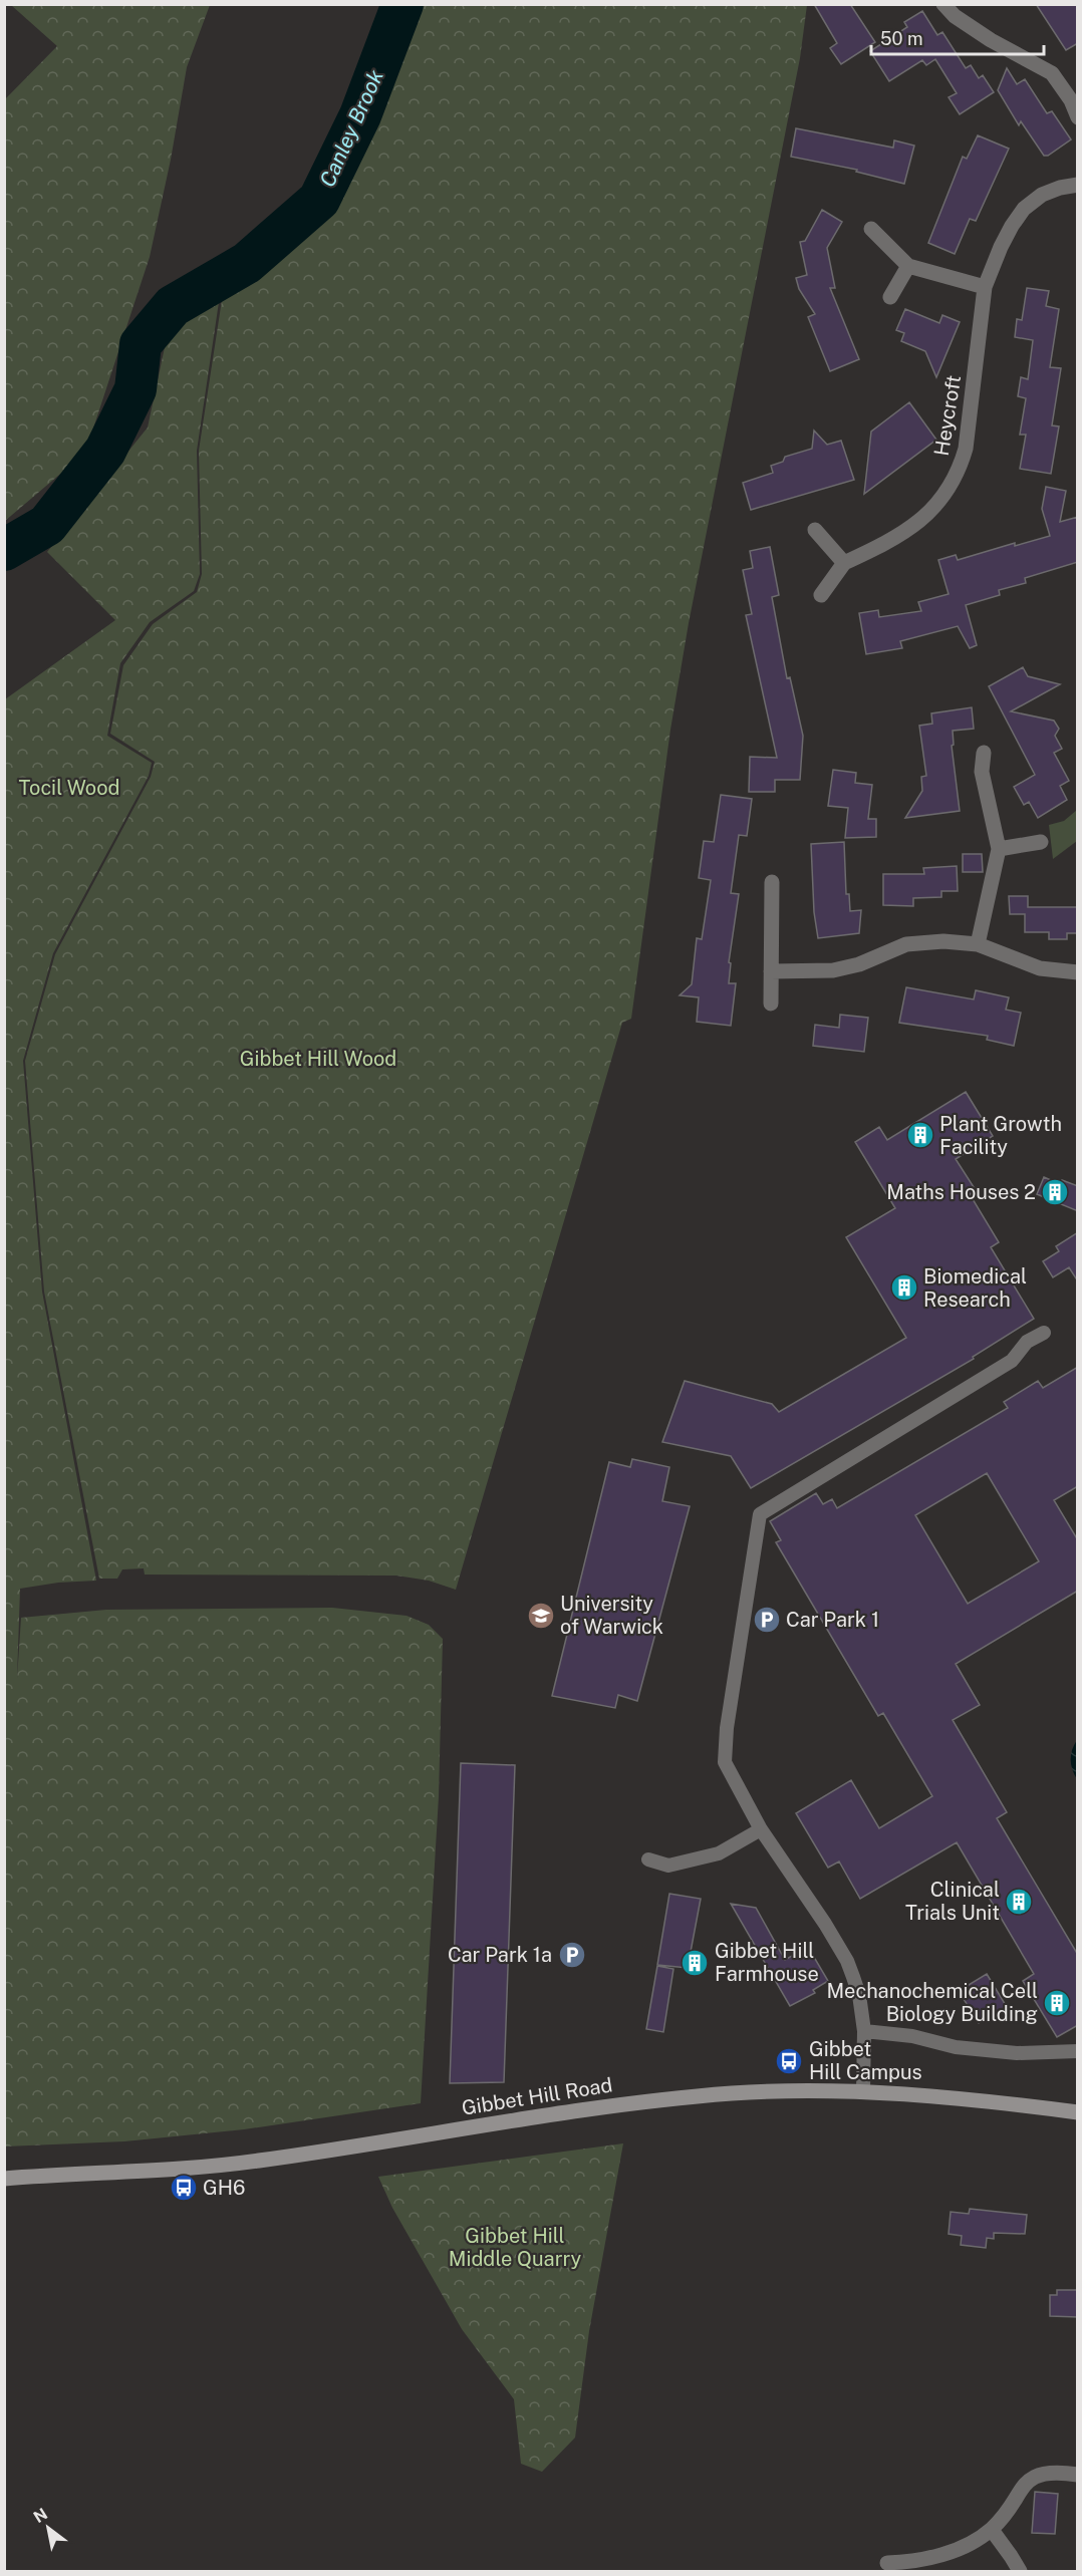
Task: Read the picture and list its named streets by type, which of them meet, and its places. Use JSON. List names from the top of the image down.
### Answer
{
  "streets": {
    "street": ["Heycroft", "Gibbet Hill Road"]
  },
  "water": ["Canley Brook"],
  "parks": ["Tocil Wood", "Gibbet Hill Wood", "Gibbet Hill Middle Quarry"],
  "places": {
    "building": [
      "Plant Growth Facility",
      "Maths Houses 2",
      "Biomedical Research",
      "Clinical Trials Unit",
      "Gibbet Hill Farmhouse",
      "Mechanochemical Cell Biology Building"
    ],
    "school or university": ["University of Warwick"],
    "parking": ["Car Park 1", "Car Park 1a"],
    "bus stop": ["Gibbet Hill Campus", "GH6"]
  },
  "scale_bar": "50 m",
  "north": "top left"
}
